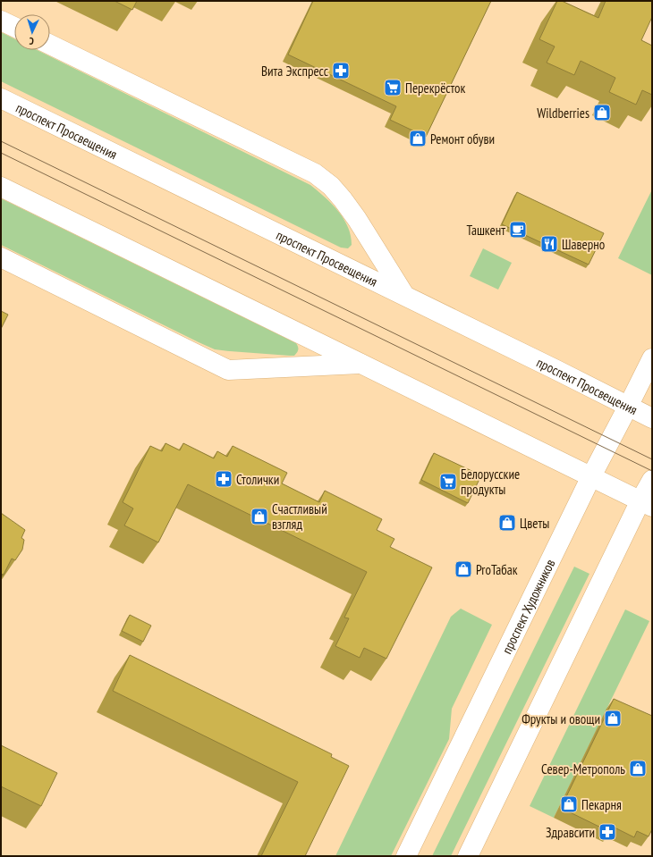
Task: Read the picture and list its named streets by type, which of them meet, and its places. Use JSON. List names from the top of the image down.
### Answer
{
  "streets": {
    "street": ["проспект Просвещения", "проспект Художников"]
  },
  "crossings": [
    ["проспект Просвещения", "проспект Художников"]
  ],
  "places": {
    "pharmacy": ["Вита Экспресс", "Столички", "Здравсити"],
    "supermarket": ["Перекрёсток", "Белорусские продукты"],
    "shop": [
      "Wildberries",
      "Ремонт обуви",
      "Счастливый взгляд",
      "Цветы",
      "ProТабак",
      "Фрукты и овощи",
      "Север-Метрополь",
      "Пекарня"
    ],
    "cafe": ["Ташкент"],
    "restaurant": ["Шаверно"]
  },
  "north": "bottom"
}
